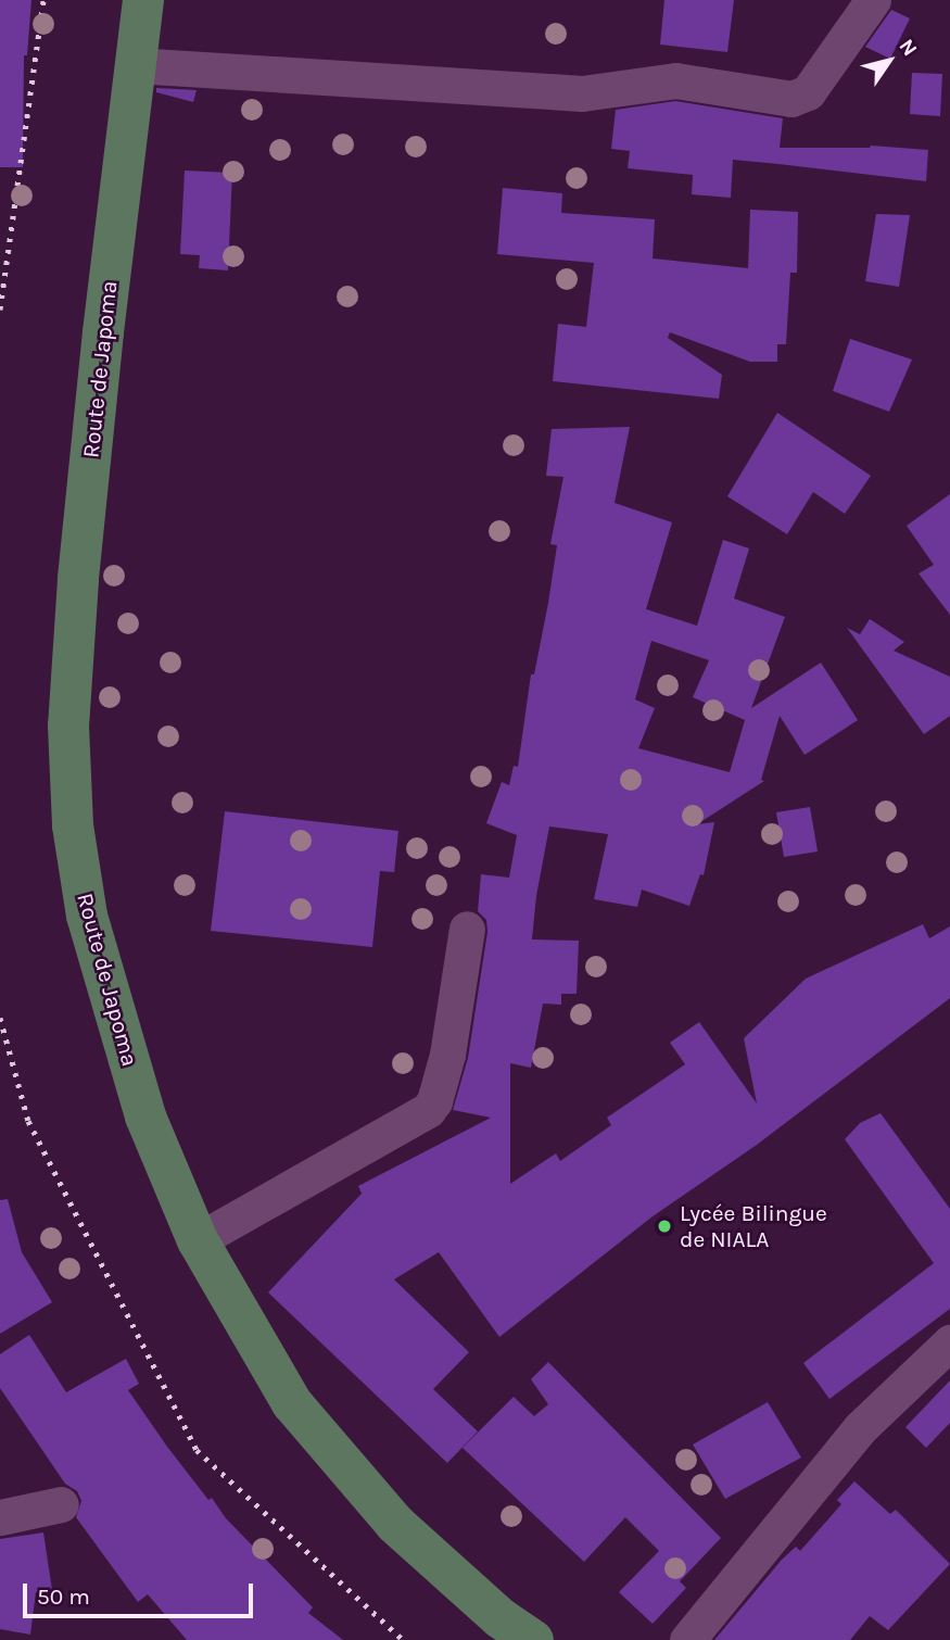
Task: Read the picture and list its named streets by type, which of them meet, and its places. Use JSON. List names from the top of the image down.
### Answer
{
  "streets": {
    "main road": ["Route de Japoma"]
  },
  "places": ["Lycée Bilingue de NIALA"],
  "scale_bar": "50 m",
  "north": "top right"
}
